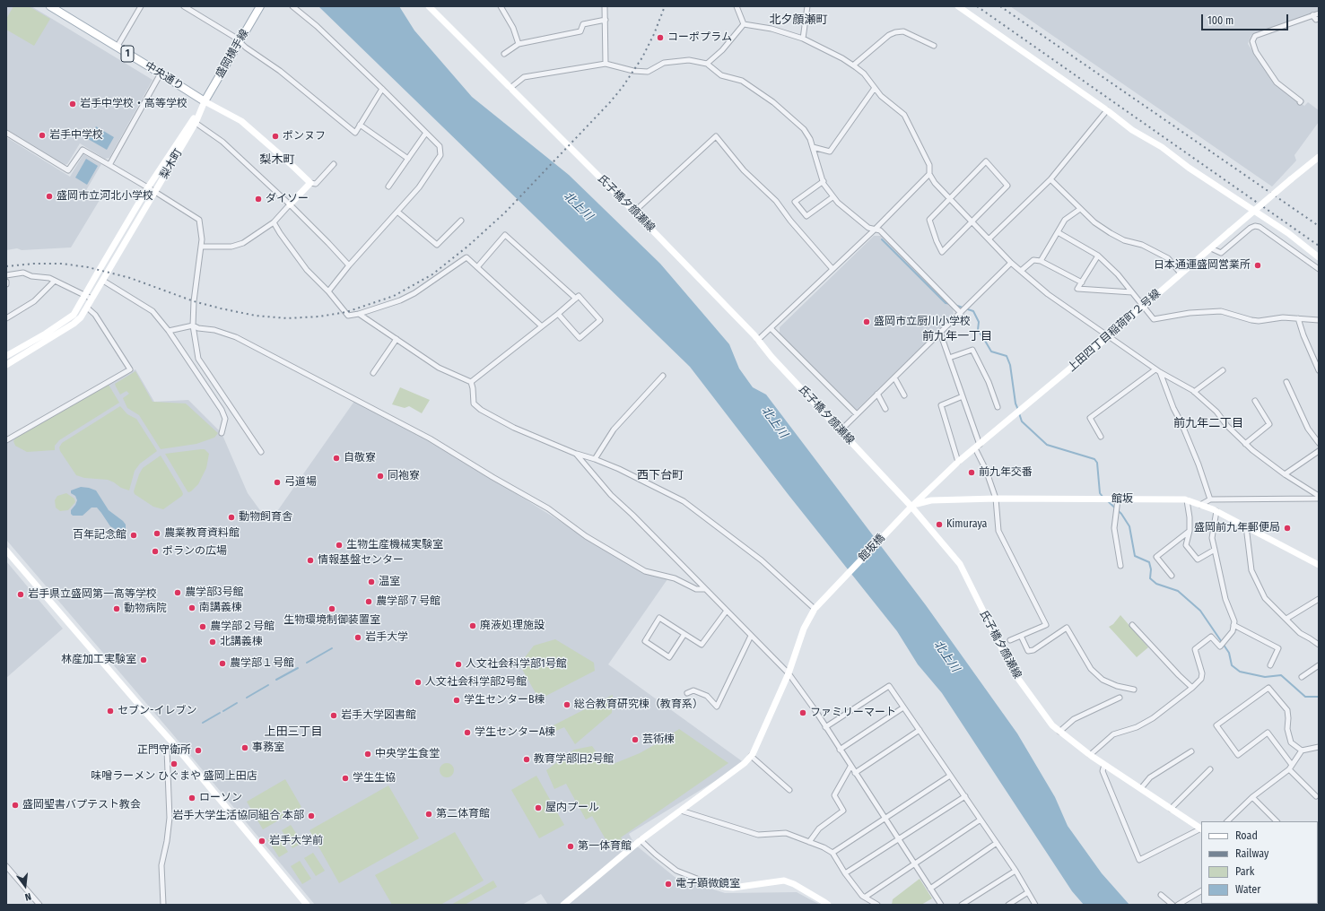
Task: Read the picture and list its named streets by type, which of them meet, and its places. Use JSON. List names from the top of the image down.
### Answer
{
  "streets": {
    "main road": ["1", "盛岡横手線", "中央通り"],
    "street": [
      "梨木町",
      "氏子橋夕顔瀬線",
      "上田四丁目稲荷町２号線",
      "館坂",
      "館坂橋"
    ]
  },
  "crossings": [
    ["盛岡横手線", "中央通り"],
    ["盛岡横手線", "梨木町"],
    ["中央通り", "梨木町"],
    ["氏子橋夕顔瀬線", "上田四丁目稲荷町２号線"],
    ["氏子橋夕顔瀬線", "館坂"],
    ["氏子橋夕顔瀬線", "館坂橋"],
    ["上田四丁目稲荷町２号線", "館坂"],
    ["上田四丁目稲荷町２号線", "館坂橋"],
    ["館坂", "館坂橋"]
  ],
  "districts": [
    "北夕顔瀬町",
    "梨木町",
    "前九年一丁目",
    "前九年二丁目",
    "西下台町",
    "上田三丁目"
  ],
  "water": ["北上川"],
  "places": [
    "コーポプラム",
    "岩手中学校・高等学校",
    "岩手中学校",
    "ポンヌフ",
    "盛岡市立河北小学校",
    "ダイソー",
    "日本通運盛岡営業所",
    "盛岡市立厨川小学校",
    "自敬寮",
    "前九年交番",
    "同袍寮",
    "弓道場",
    "動物飼育舎",
    "Kimuraya",
    "盛岡前九年郵便局",
    "農業教育資料館",
    "百年記念館",
    "生物生産機械実験室",
    "ポランの広場",
    "情報基盤センター",
    "温室",
    "農学部3号館",
    "岩手県立盛岡第一高等学校",
    "農学部７号館",
    "南講義棟",
    "動物病院",
    "生物環境制御装置室",
    "廃液処理施設",
    "農学部２号館",
    "岩手大学",
    "北講義棟",
    "林産加工実験室",
    "農学部１号館",
    "人文社会科学部1号館",
    "人文社会科学部2号館",
    "学生センターB棟",
    "総合教育研究棟（教育系）",
    "セブン-イレブン",
    "ファミリーマート",
    "岩手大学図書館",
    "学生センターA棟",
    "芸術棟",
    "事務室",
    "正門守衛所",
    "中央学生食堂",
    "教育学部旧2号館",
    "味噌ラーメン ひぐまや 盛岡上田店",
    "学生生協",
    "ローソン",
    "盛岡聖書バプテスト教会",
    "屋内プール",
    "第二体育館",
    "岩手大学生活協同組合 本部",
    "岩手大学前",
    "第一体育館",
    "電子顕微鏡室"
  ],
  "legend": [
    "Road",
    "Railway",
    "Park",
    "Water"
  ],
  "scale_bar": "100 m",
  "north": "bottom"
}
